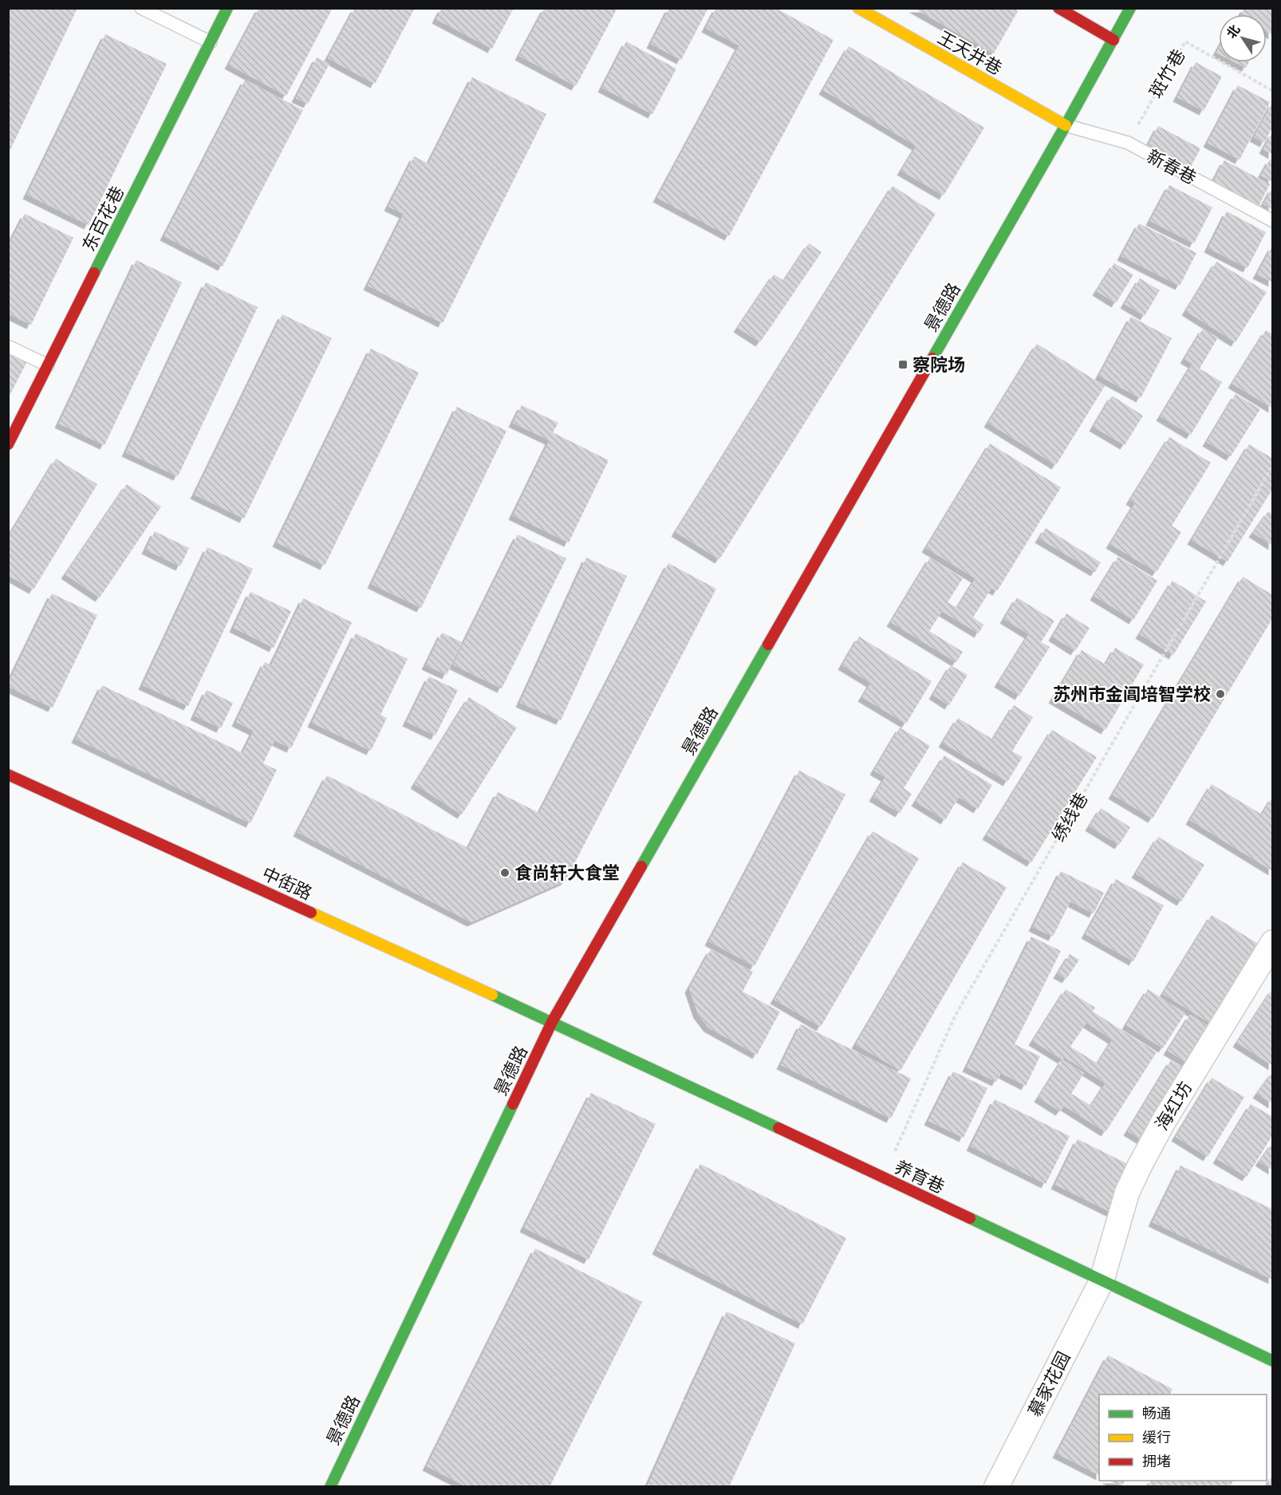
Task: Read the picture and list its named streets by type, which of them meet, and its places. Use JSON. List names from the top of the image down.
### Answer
{
  "streets": {
    "main road": [
      "王天井巷",
      "东百花巷",
      "景德路",
      "中街路",
      "养育巷"
    ],
    "street": ["海红坊", "慕家花园"],
    "lane": ["新春巷"],
    "path": ["斑竹巷", "绣线巷"]
  },
  "crossings": [
    ["王天井巷", "新春巷"],
    ["王天井巷", "景德路"],
    ["斑竹巷", "新春巷"],
    ["新春巷", "景德路"],
    ["景德路", "中街路"],
    ["景德路", "养育巷"],
    ["绣线巷", "养育巷"],
    ["中街路", "养育巷"],
    ["海红坊", "养育巷"],
    ["海红坊", "慕家花园"],
    ["养育巷", "慕家花园"]
  ],
  "places": {
    "transit": ["察院场"],
    "other": ["苏州市金阊培智学校", "食尚轩大食堂"]
  },
  "legend": ["畅通", "缓行", "拥堵"],
  "north": "top left"
}
